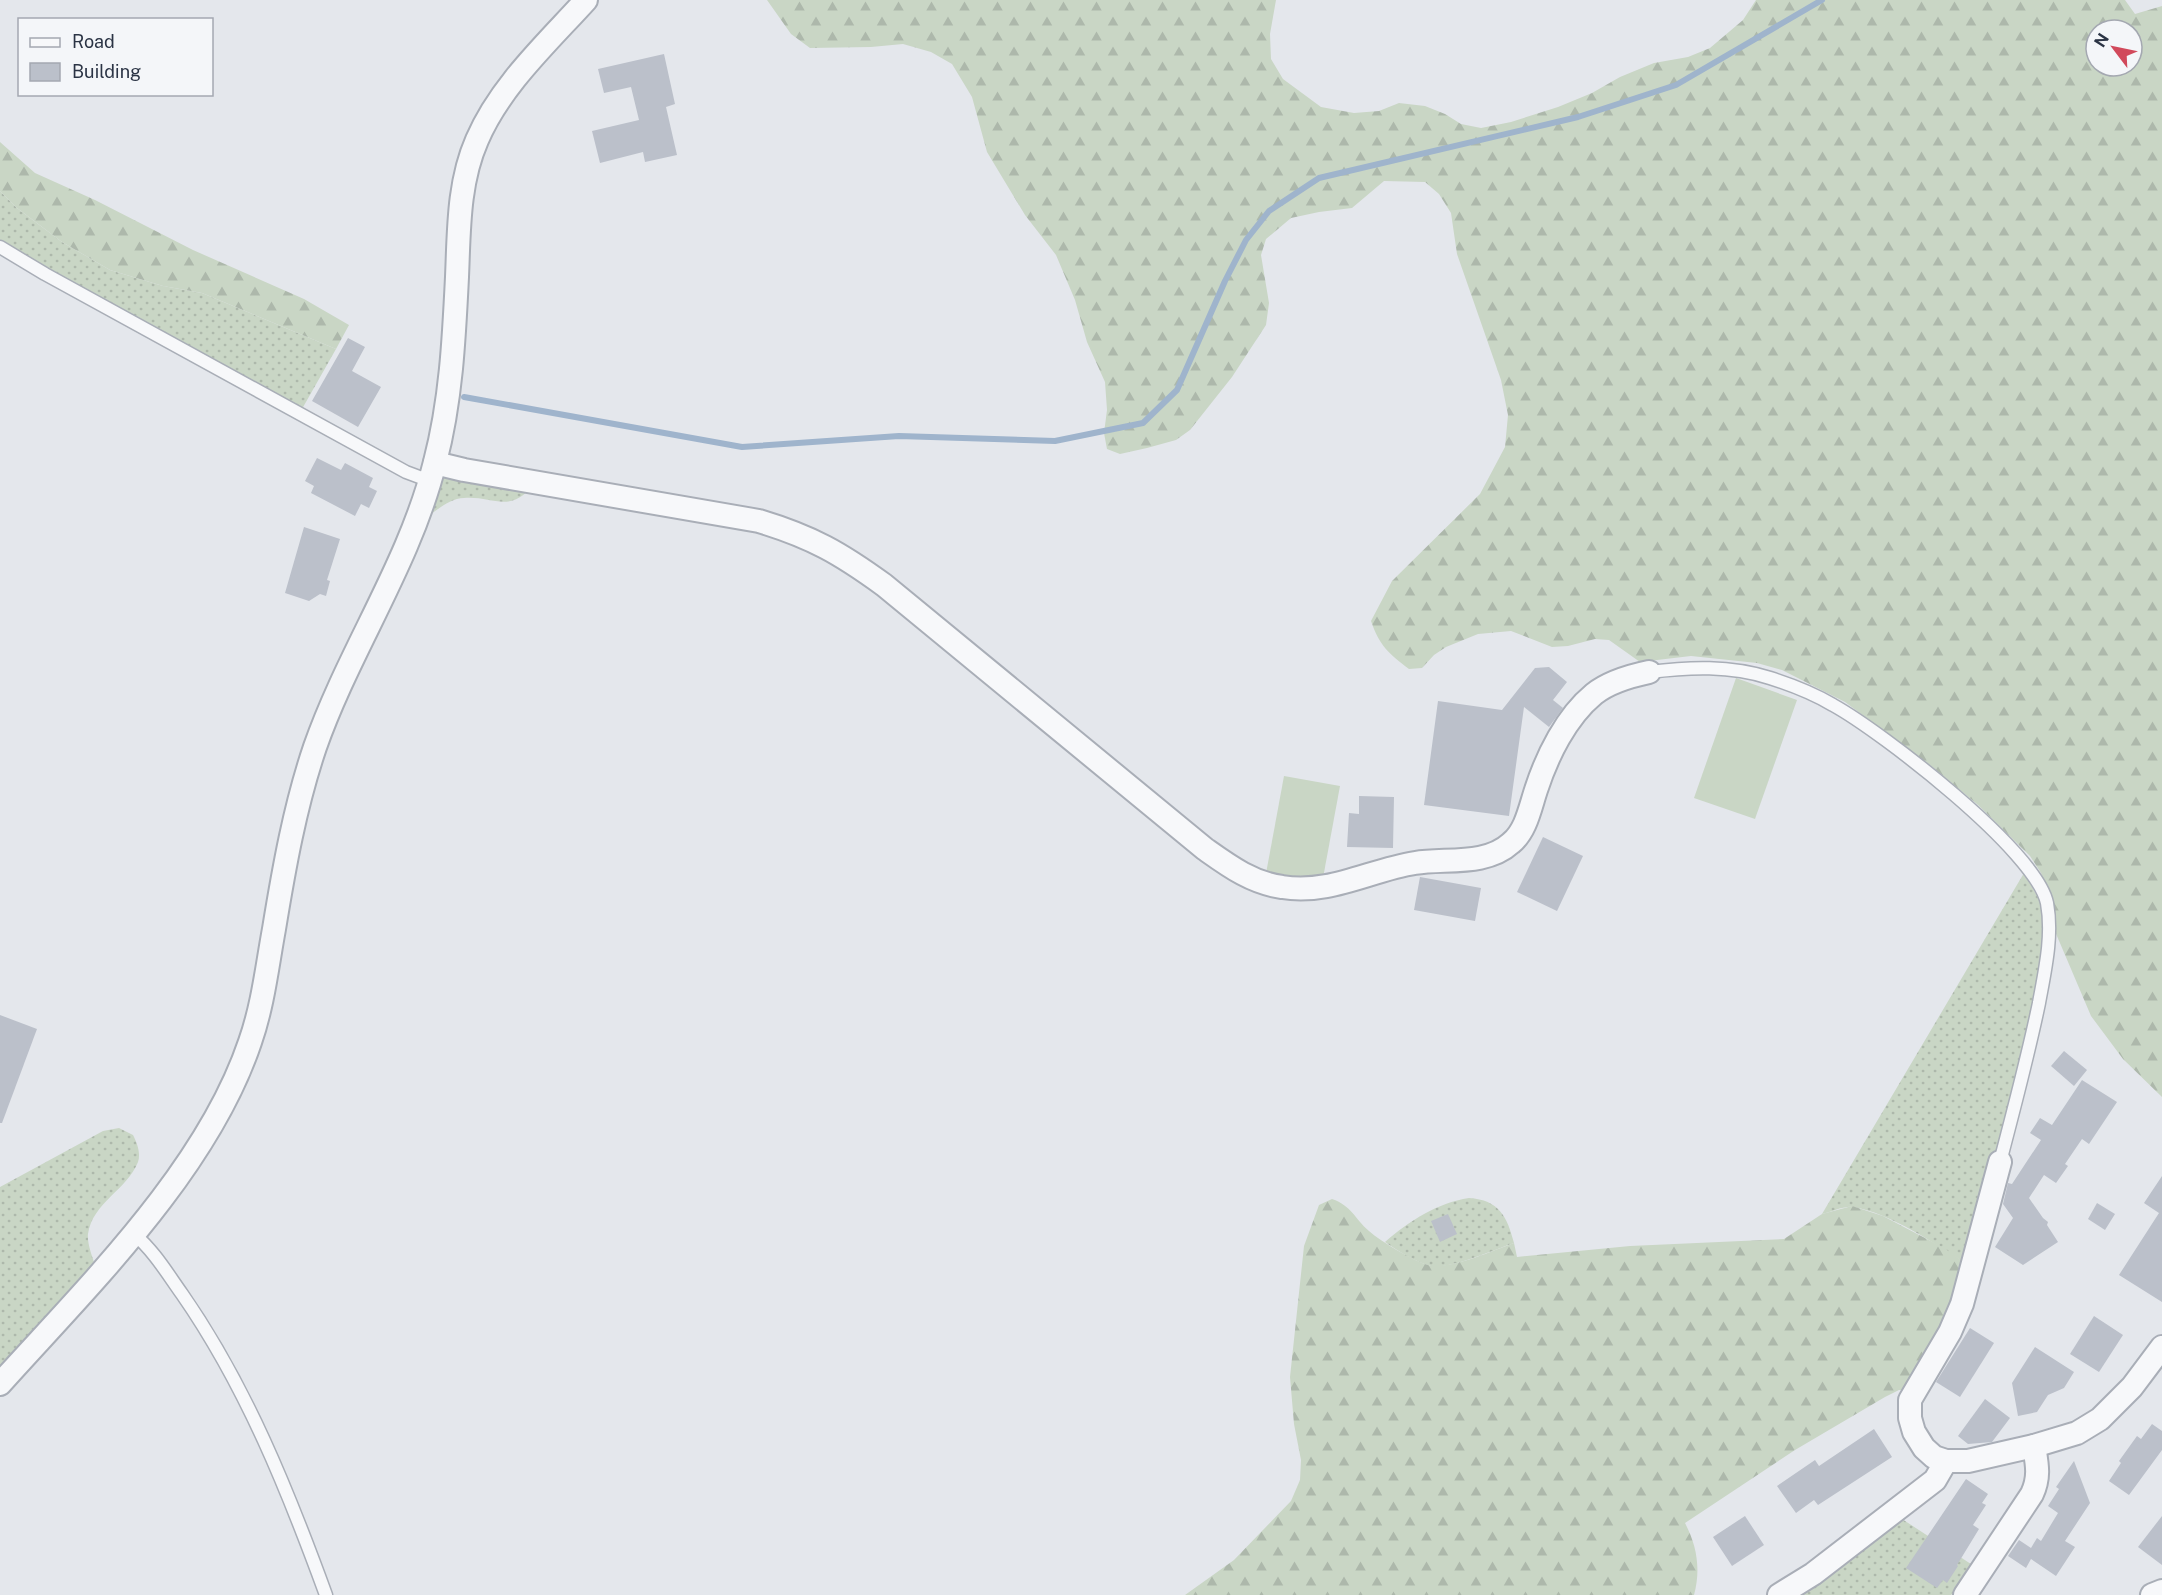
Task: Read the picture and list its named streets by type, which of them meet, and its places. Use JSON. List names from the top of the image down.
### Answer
{
  "legend": ["Road", "Building"],
  "north": "top left"
}
